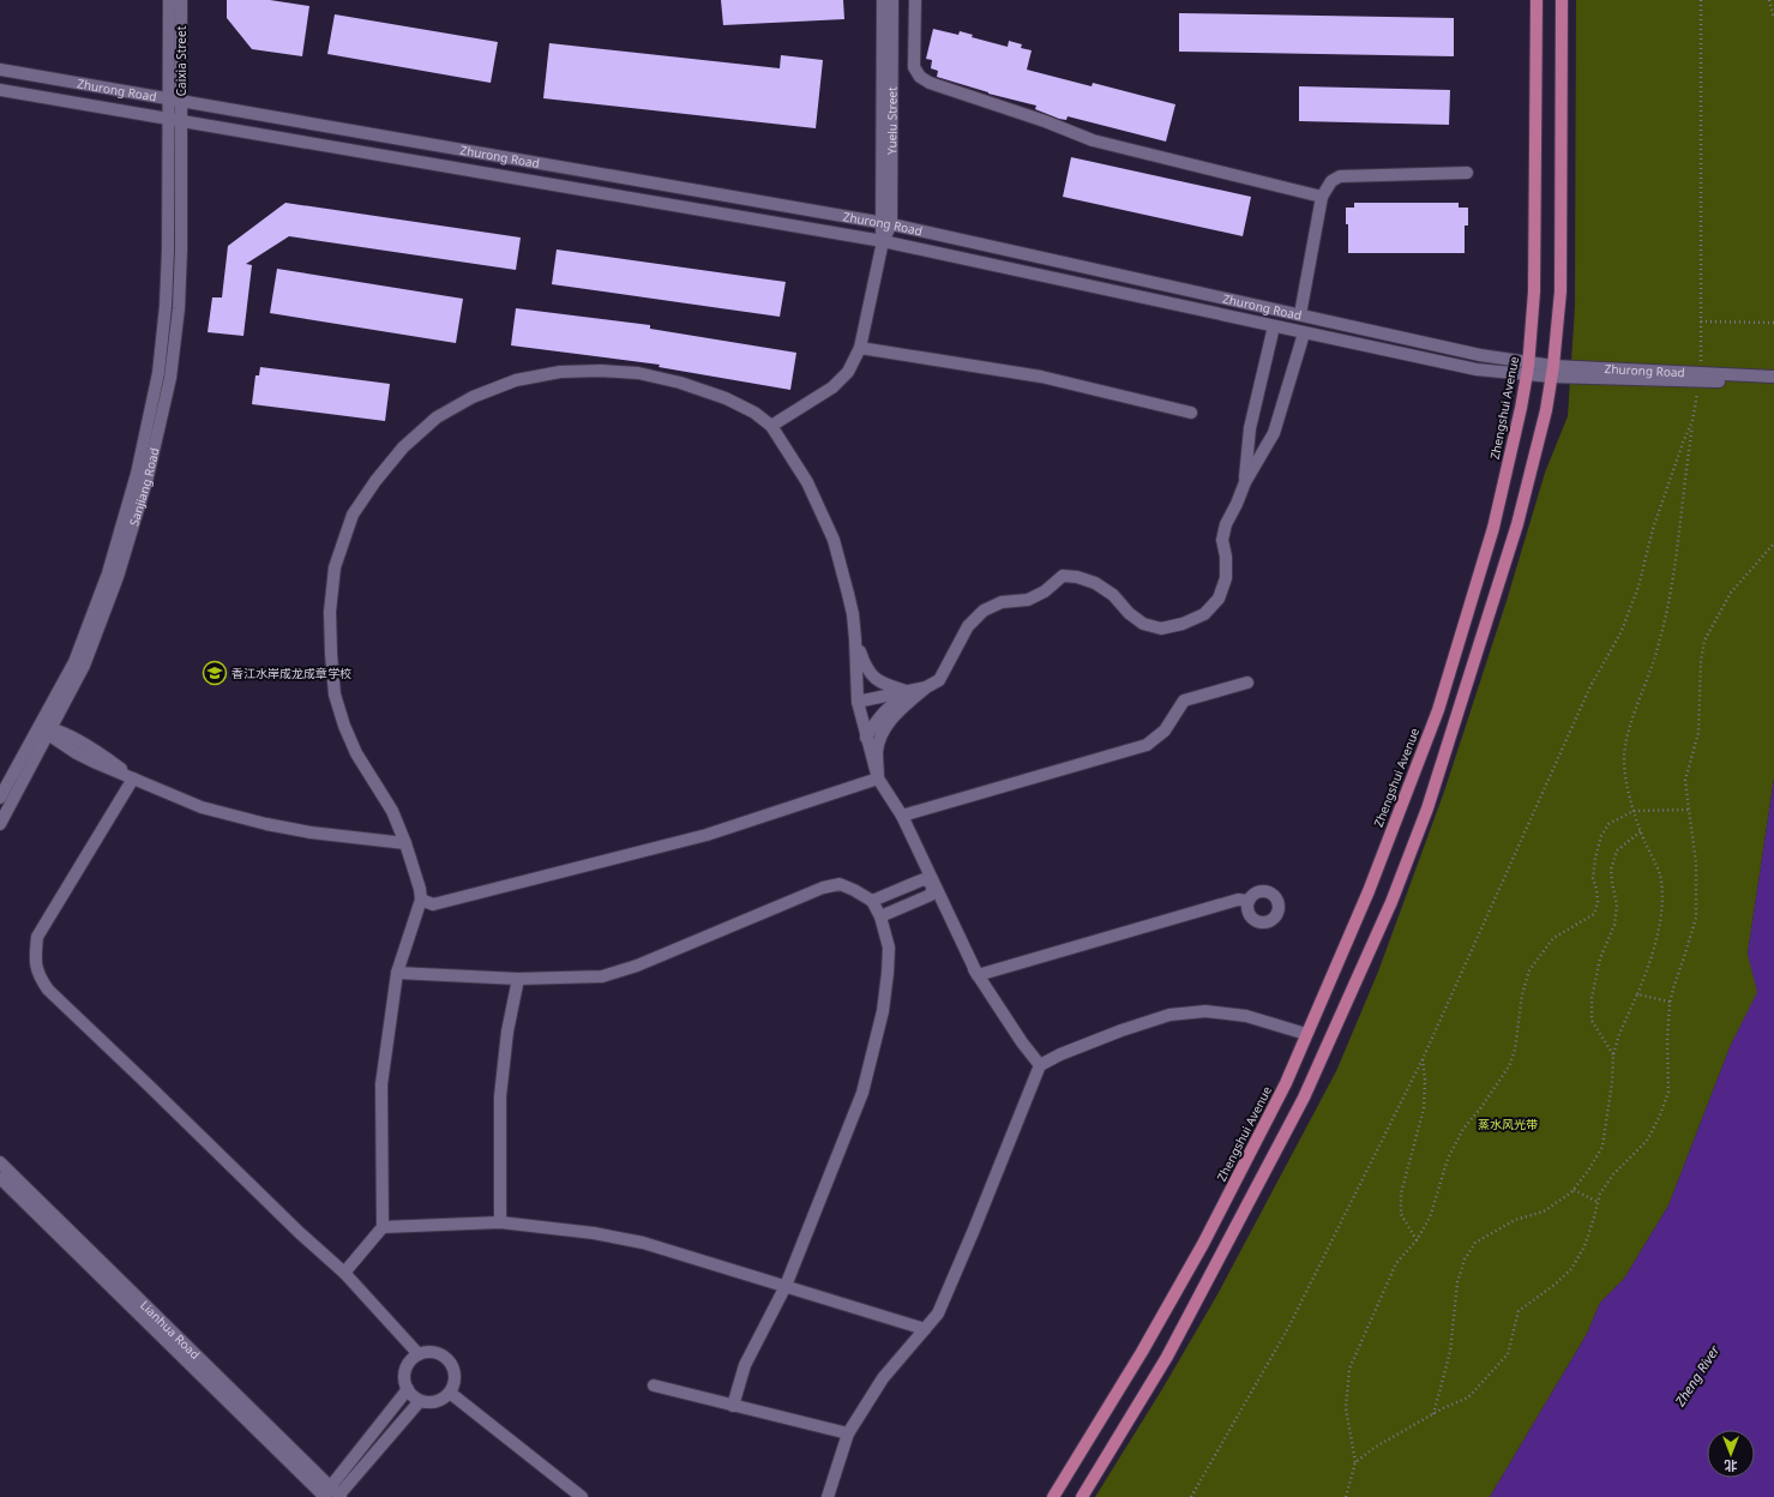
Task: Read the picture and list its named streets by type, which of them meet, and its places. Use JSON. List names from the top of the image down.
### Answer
{
  "streets": {
    "main road": ["Zhengshui Avenue"],
    "street": [
      "Caixia Street",
      "Zhurong Road",
      "Yuelu Street",
      "Sanjiang Road",
      "Lianhua Road"
    ]
  },
  "crossings": [
    ["Caixia Street", "Zhurong Road"],
    ["Caixia Street", "Sanjiang Road"],
    ["Zhurong Road", "Yuelu Street"],
    ["Zhurong Road", "Zhengshui Avenue"],
    ["Zhurong Road", "Sanjiang Road"]
  ],
  "water": ["Zheng River"],
  "parks": ["蒸水风光带"],
  "places": {
    "school or university": ["香江水岸成龙成章学校"]
  },
  "north": "bottom"
}
